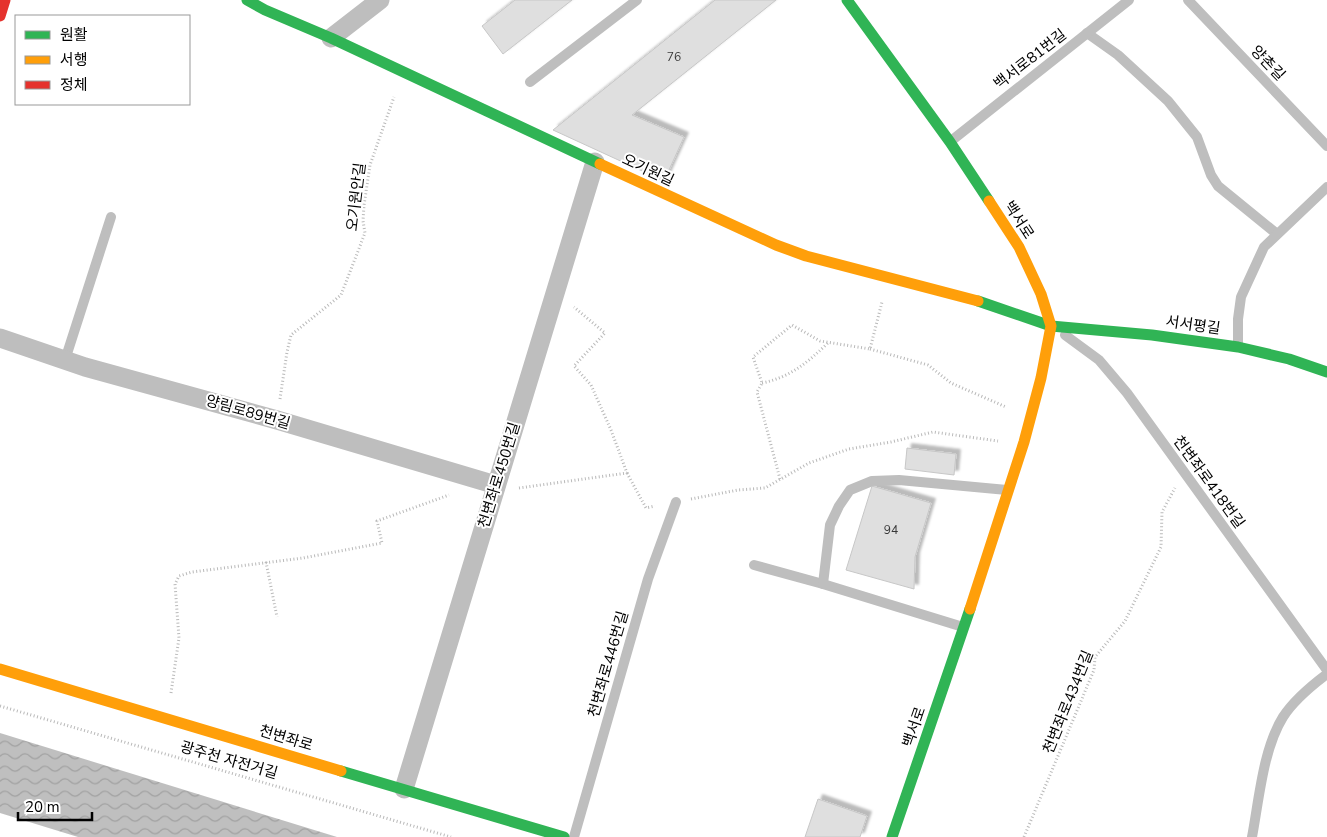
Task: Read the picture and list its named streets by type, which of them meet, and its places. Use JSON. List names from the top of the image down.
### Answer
{
  "streets": {
    "street": [
      "오기원길",
      "백서로",
      "서서평길",
      "양림로89번길",
      "천변좌로450번길",
      "천변좌로"
    ],
    "lane": [
      "백서로81번길",
      "양촌길",
      "천변좌로418번길",
      "천변좌로446번길"
    ],
    "path": ["오기원안길", "천변좌로434번길", "광주천 자전거길"]
  },
  "crossings": [
    ["백서로81번길", "백서로"],
    ["오기원길", "오기원안길"],
    ["오기원길", "백서로"],
    ["오기원길", "서서평길"],
    ["오기원길", "천변좌로450번길"],
    ["오기원길", "천변좌로418번길"],
    ["오기원안길", "양림로89번길"],
    ["백서로", "서서평길"],
    ["백서로", "천변좌로418번길"],
    ["서서평길", "천변좌로418번길"],
    ["양림로89번길", "천변좌로450번길"],
    ["천변좌로450번길", "천변좌로"],
    ["천변좌로418번길", "천변좌로434번길"]
  ],
  "house_numbers": ["76", "94"],
  "legend": ["원활", "서행", "정체"],
  "scale_bar": "20 m"
}
